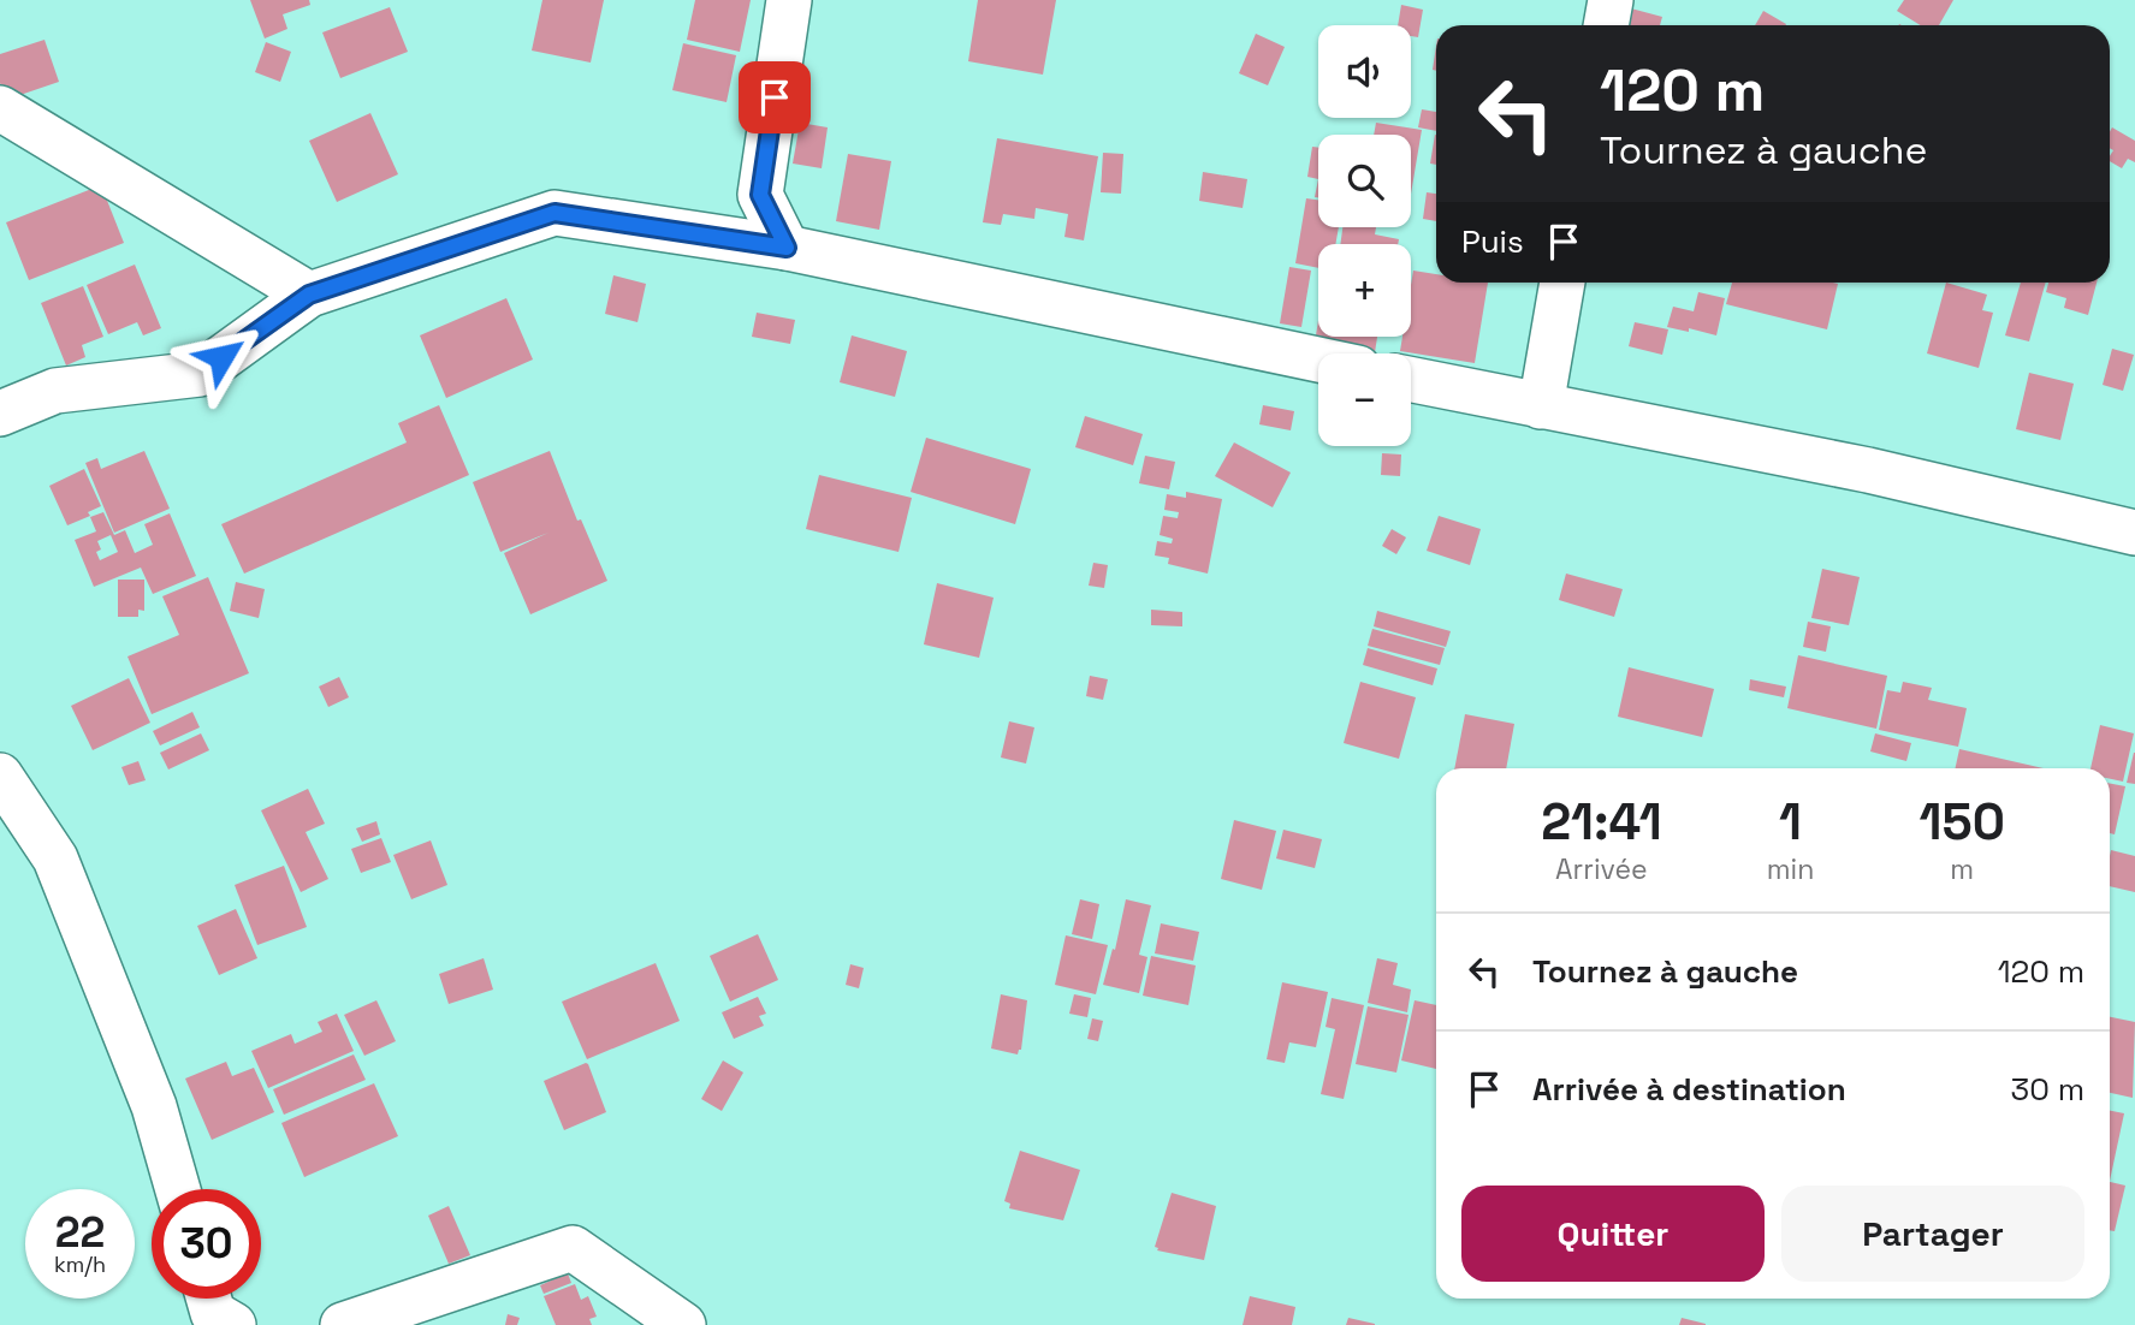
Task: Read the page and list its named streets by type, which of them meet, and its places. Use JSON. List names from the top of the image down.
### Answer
{
  "page": {
    "map_buttons": ["+", "−"],
    "turn": ["120 m", "Tournez à gauche"],
    "then": "Puis",
    "eta": [
      "21:41",
      "Arrivée",
      "1",
      "min",
      "150",
      "m"
    ],
    "list": [
      {
        "name": "Tournez à gauche",
        "value": "120 m"
      },
      {
        "name": "Arrivée à destination",
        "value": "30 m"
      }
    ],
    "buttons": ["Quitter", "Partager"],
    "speed": "22 km/h",
    "limit": "30"
  }
}
